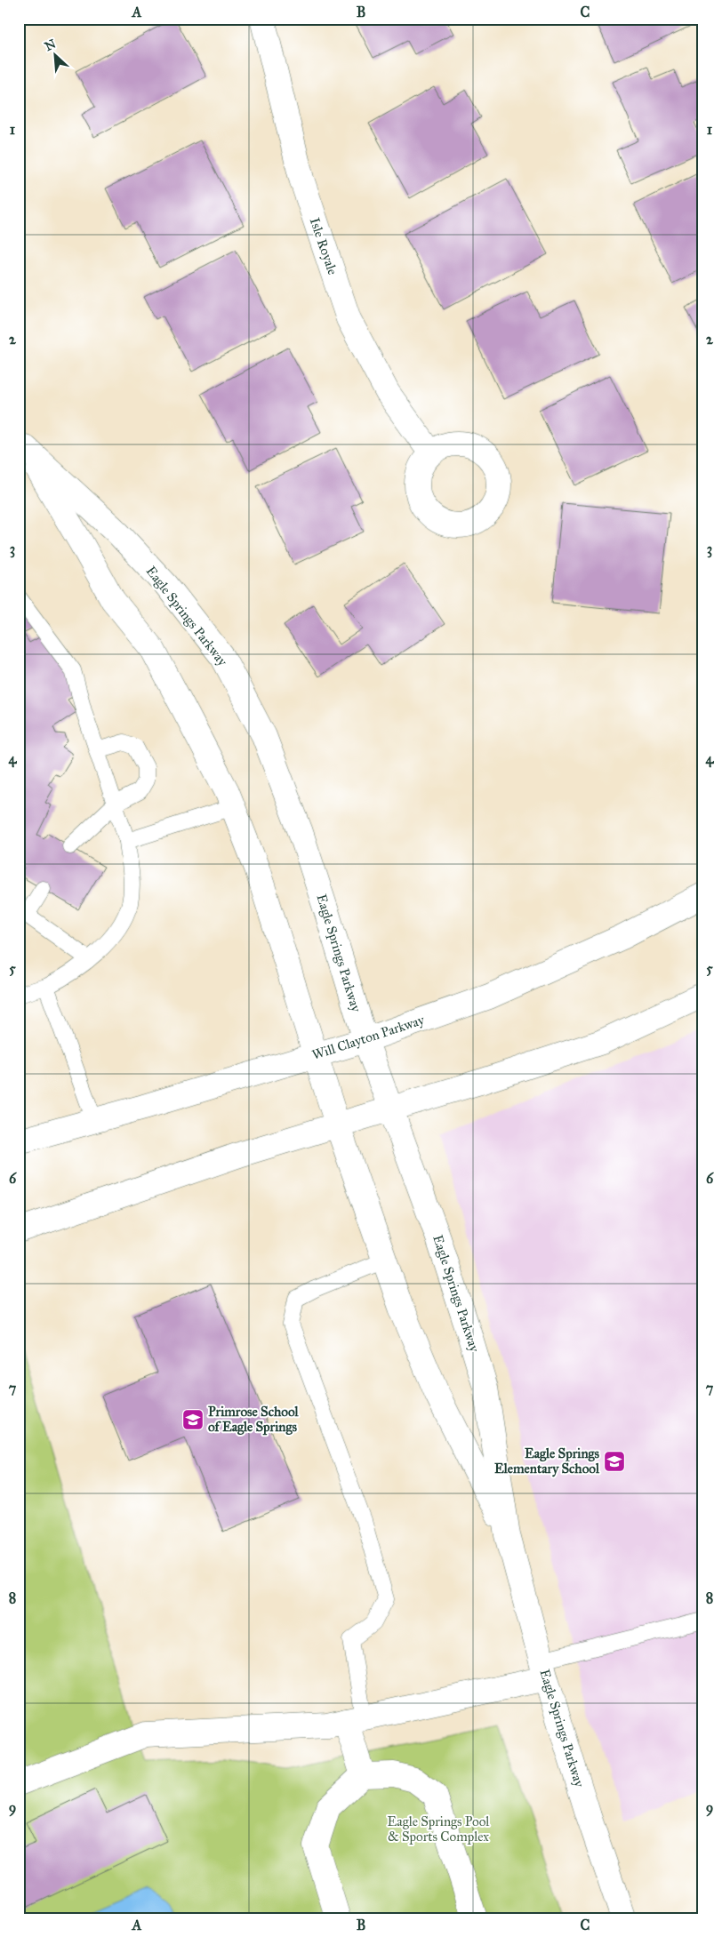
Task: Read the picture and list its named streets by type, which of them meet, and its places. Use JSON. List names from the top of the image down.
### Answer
{
  "streets": {
    "street": ["Isle Royale", "Eagle Springs Parkway", "Will Clayton Parkway"]
  },
  "crossings": [
    ["Eagle Springs Parkway", "Will Clayton Parkway"]
  ],
  "parks": ["Eagle Springs Pool & Sports Complex"],
  "places": {
    "school or university": ["Primrose School of Eagle Springs", "Eagle Springs Elementary School"]
  },
  "north": "top left",
  "grid": {
    "columns": ["A", "B", "C"],
    "rows": [
      "1",
      "2",
      "3",
      "4",
      "5",
      "6",
      "7",
      "8",
      "9"
    ]
  }
}
